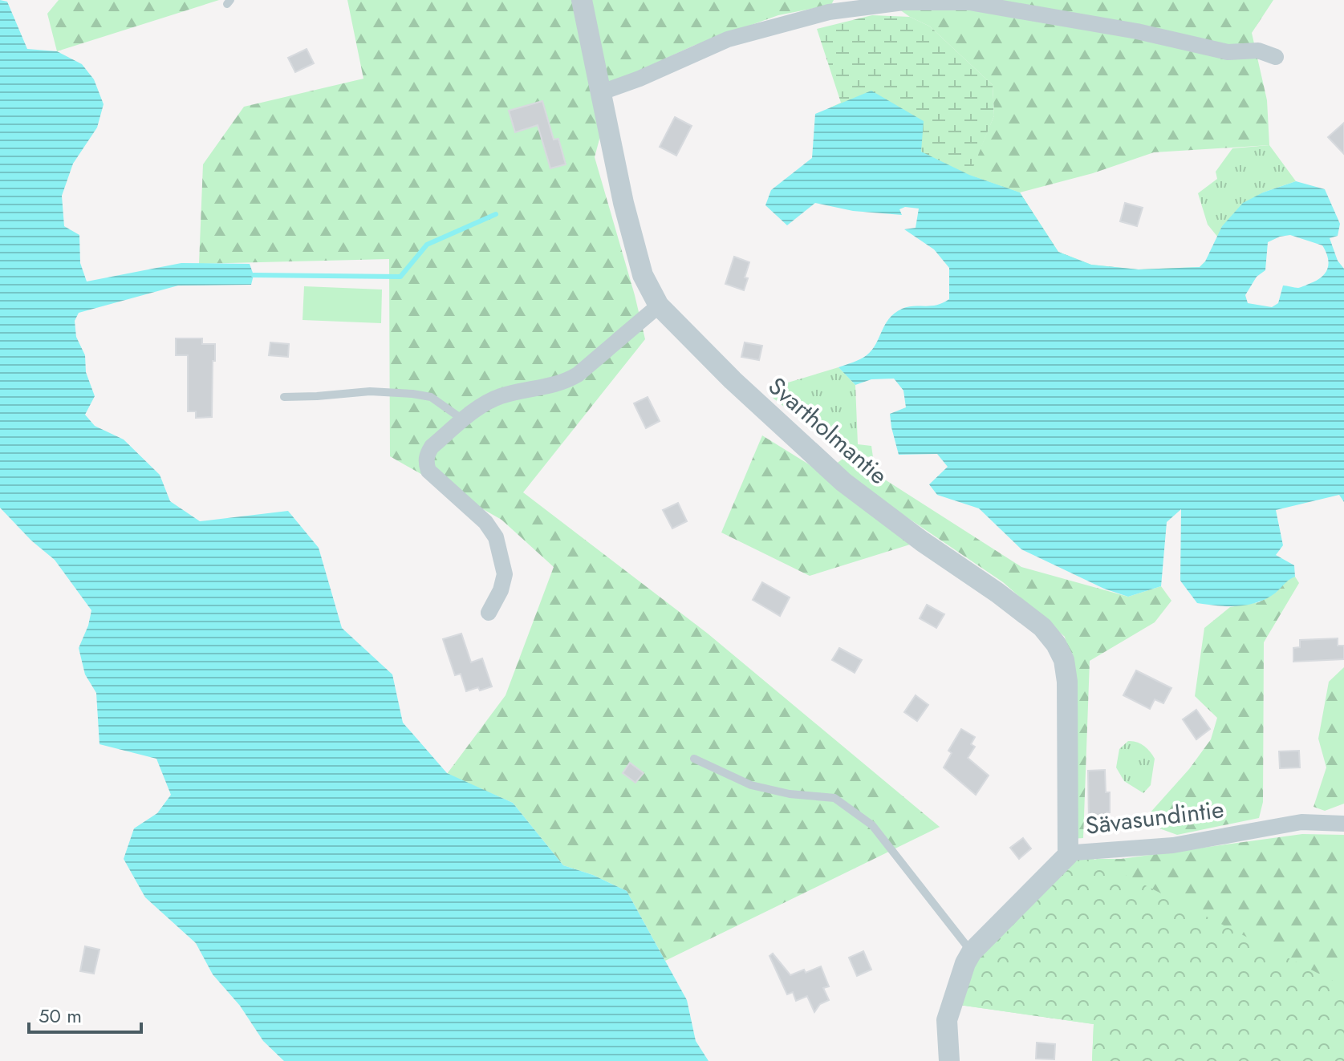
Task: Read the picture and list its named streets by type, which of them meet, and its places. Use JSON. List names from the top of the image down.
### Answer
{
  "streets": {
    "street": ["Svartholmantie", "Sävasundintie"]
  },
  "crossings": [
    ["Svartholmantie", "Sävasundintie"]
  ],
  "scale_bar": "50 m"
}
